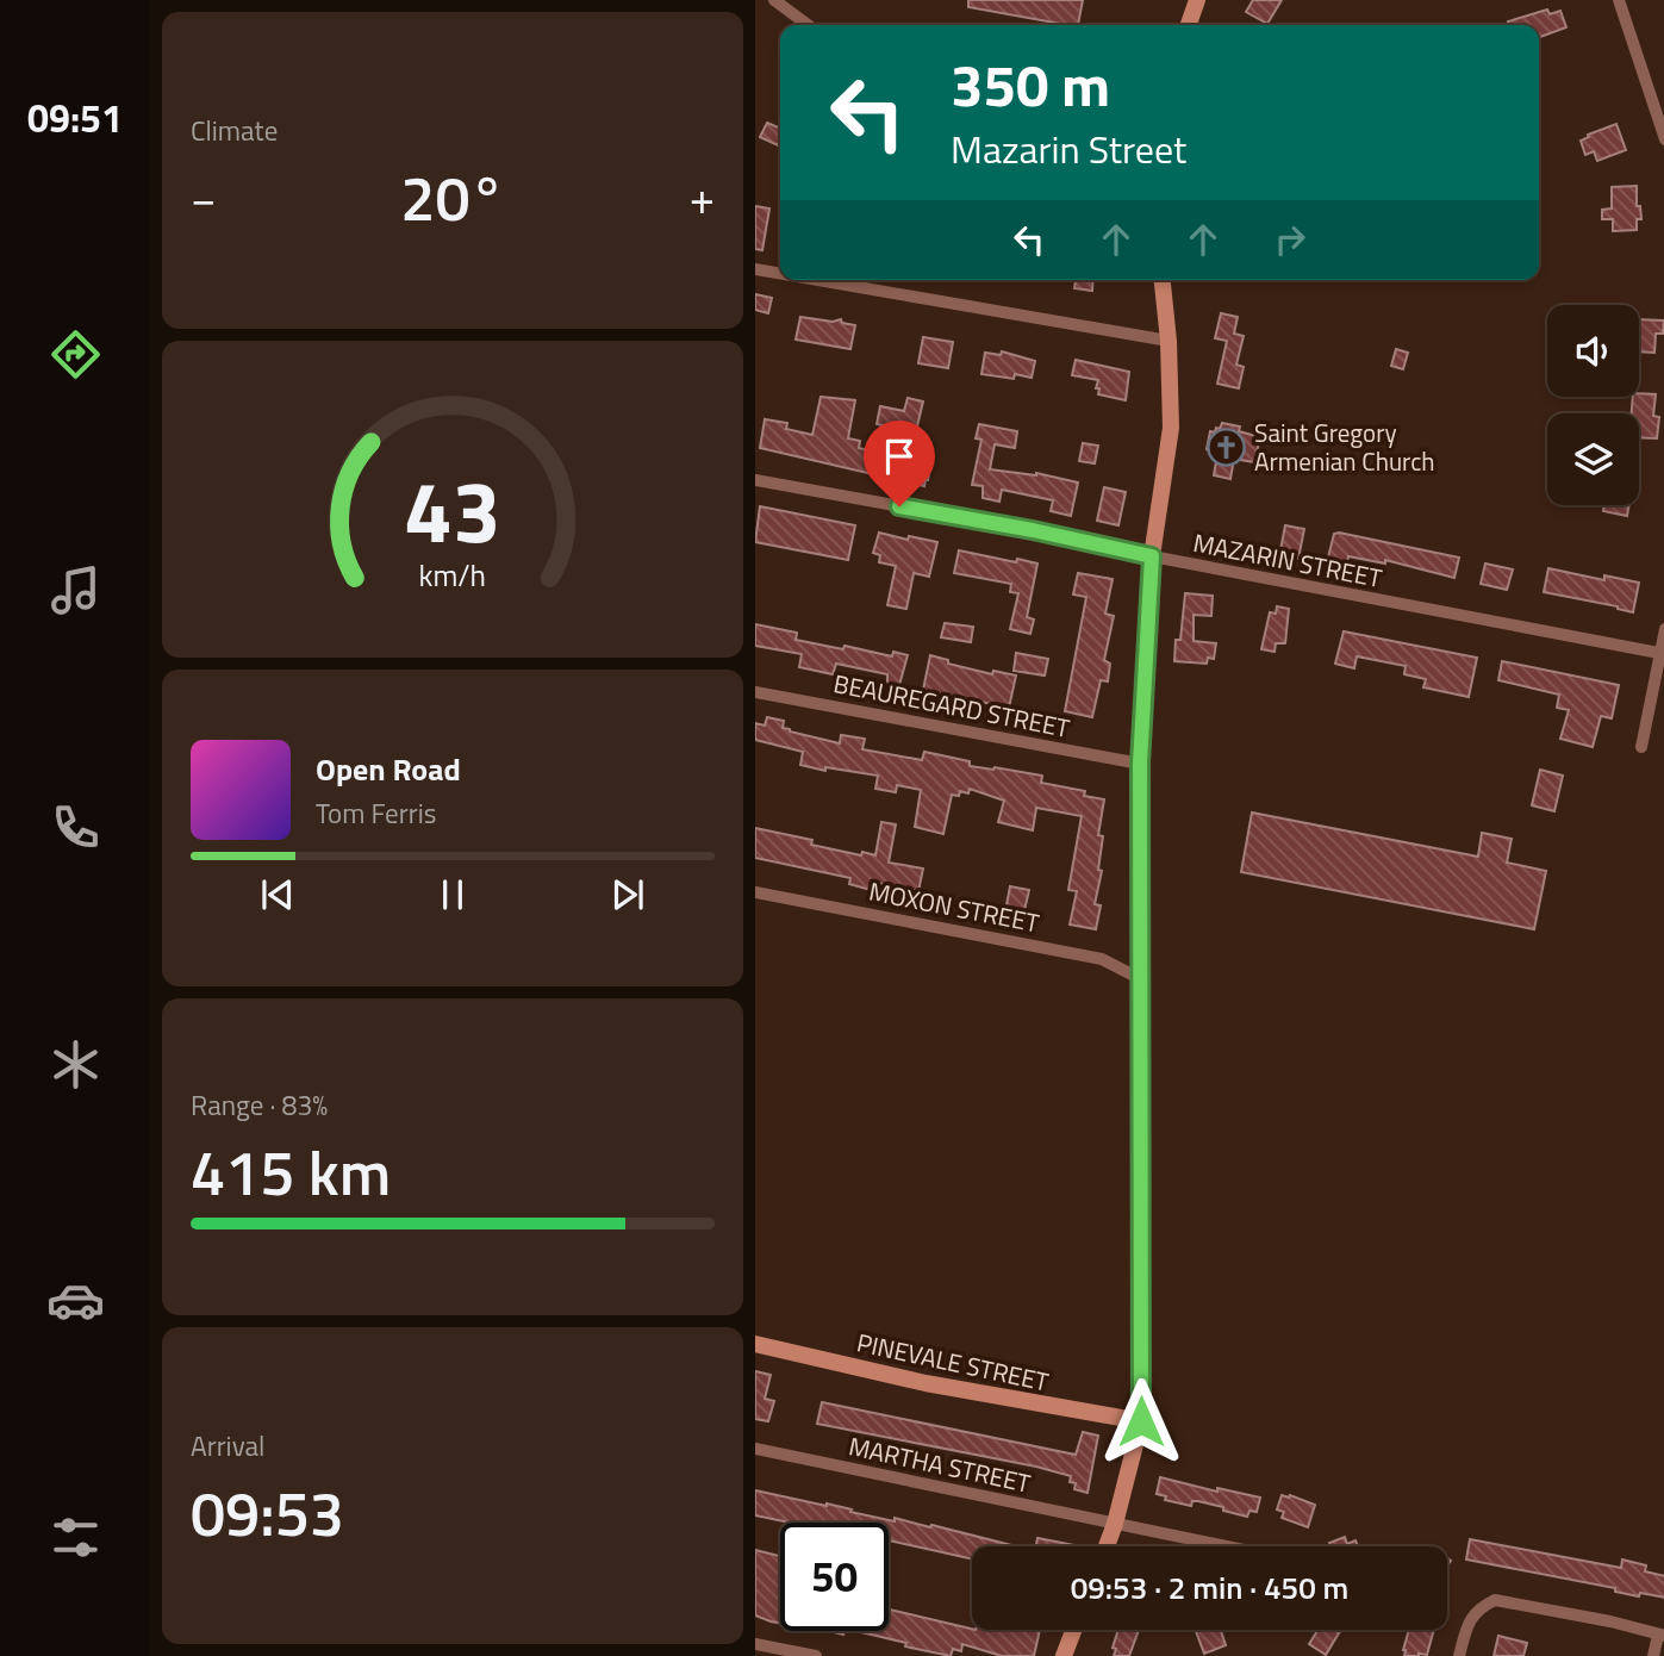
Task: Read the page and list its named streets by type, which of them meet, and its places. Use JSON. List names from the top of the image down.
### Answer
{
  "streets": {
    "main road": ["PINEVALE STREET"],
    "street": [
      "MAZARIN STREET",
      "BEAUREGARD STREET",
      "MOXON STREET",
      "MARTHA STREET"
    ]
  },
  "places": {
    "church": ["Saint Gregory Armenian Church"]
  },
  "page": {
    "tabs": "09:51",
    "tile": [
      "Climate",
      ["Range · 83%", "415 km"],
      ["Arrival", "09:53"]
    ],
    "turn": ["350 m", "Mazarin Street"],
    "heat": ["−", "20°", "+"],
    "song": ["Open Road", "Tom Ferris"],
    "limit": "50",
    "trip": "09:53 · 2 min · 450 m",
    "gauge": ["43", "km/h"]
  }
}
